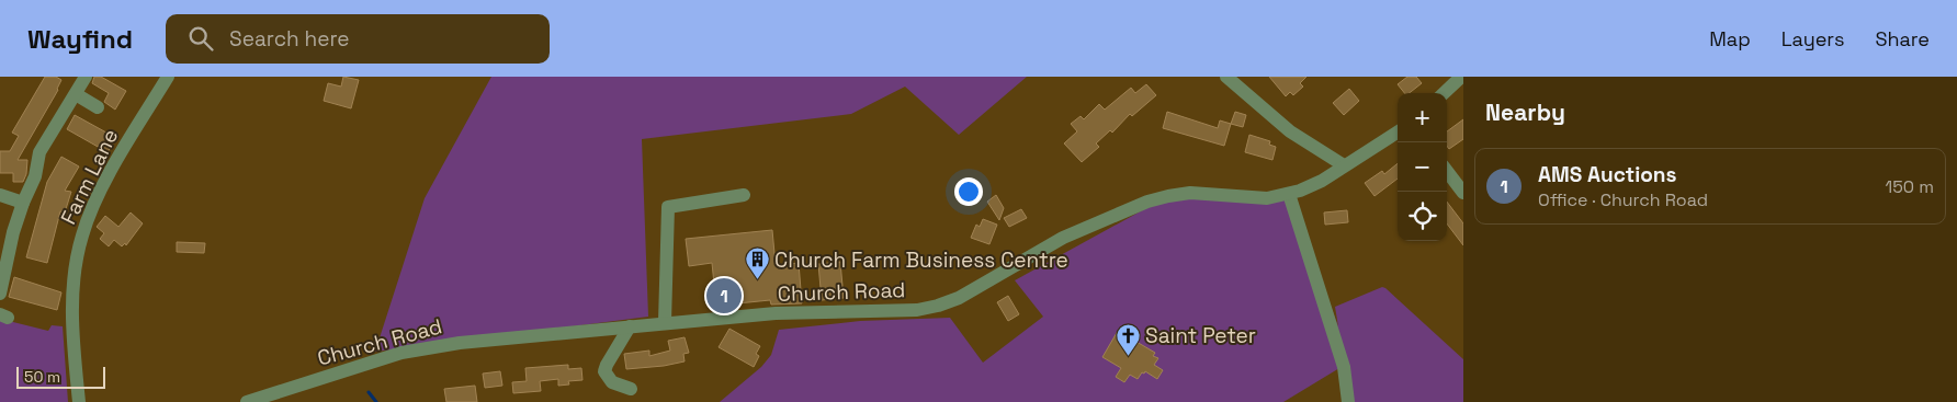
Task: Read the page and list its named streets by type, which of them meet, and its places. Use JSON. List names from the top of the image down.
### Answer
{
  "streets": {
    "street": ["Farm Lane", "Church Road"]
  },
  "places": {
    "building": ["Church Farm Business Centre"],
    "church": ["Saint Peter"]
  },
  "scale_bar": "50 m",
  "page": {
    "header": "Wayfind",
    "search": "Search here",
    "nav": ["Map", "Layers", "Share"],
    "heading": "Nearby",
    "map_buttons": ["+", "−"],
    "list": [
      {
        "mark": "1",
        "name": "AMS Auctions",
        "note": "Office · Church Road",
        "value": "150 m"
      }
    ],
    "pins": "1",
    "scale": "50 m"
  }
}
